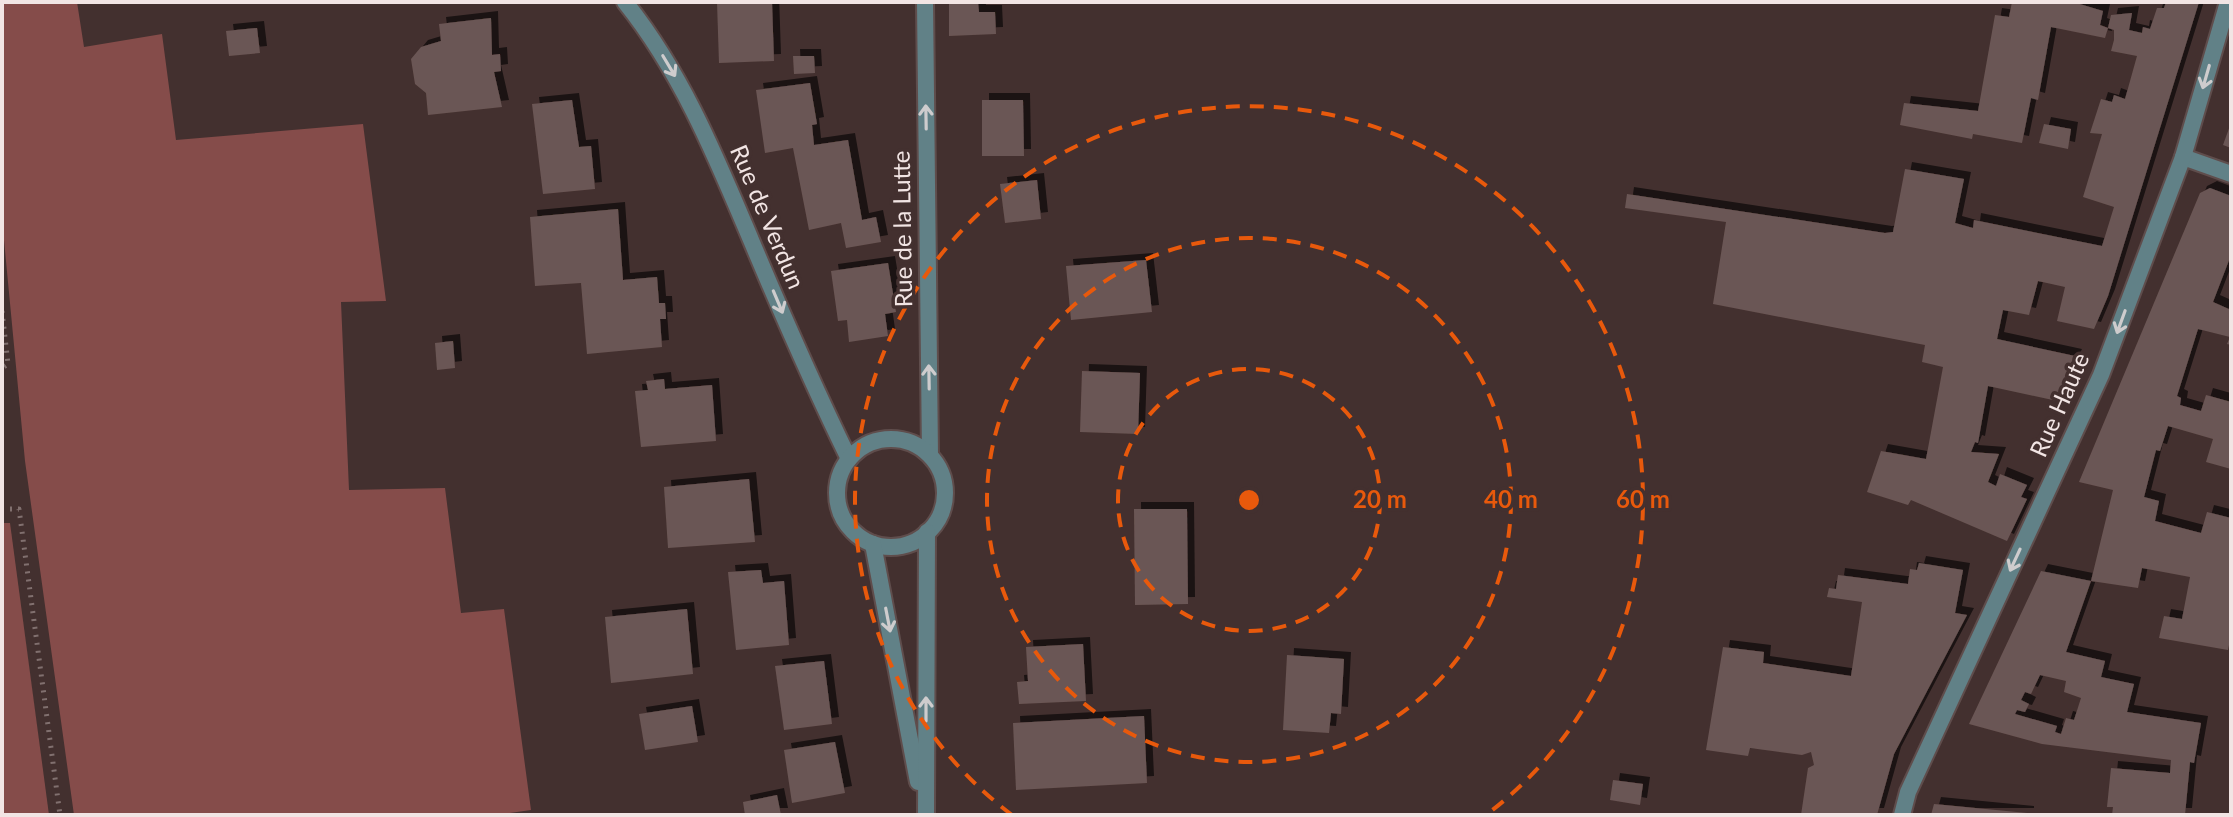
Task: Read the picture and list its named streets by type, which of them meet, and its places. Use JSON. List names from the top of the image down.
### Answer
{
  "streets": {
    "street": ["Rue de Verdun", "Rue de la Lutte", "Rue Haute"]
  },
  "crossings": [
    ["Rue de Verdun", "Rue de la Lutte"]
  ],
  "one_way": ["Rue de Verdun", "Rue de la Lutte", "Rue Haute"],
  "rings": ["20 m", "40 m", "60 m"]
}
